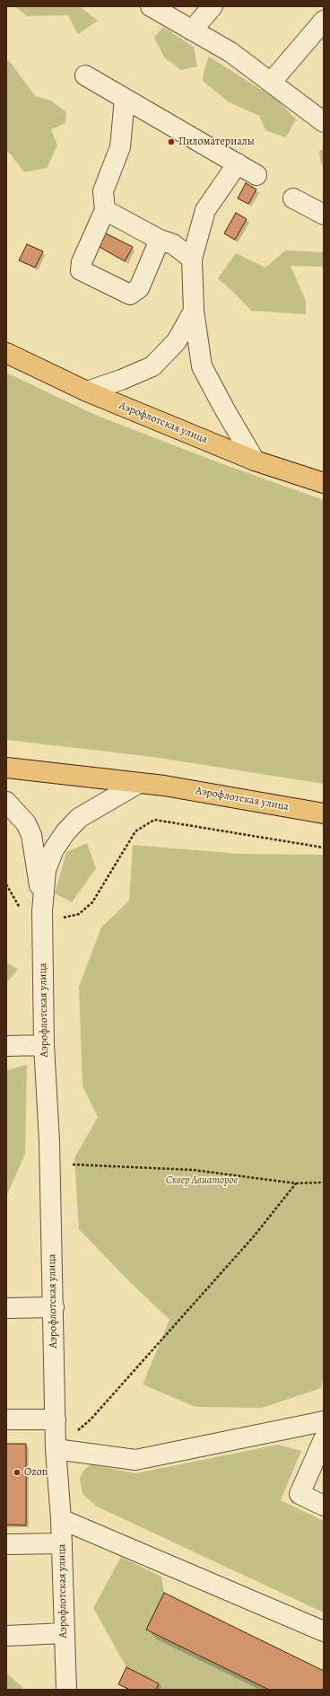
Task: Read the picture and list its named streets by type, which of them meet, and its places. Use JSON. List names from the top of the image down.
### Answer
{
  "streets": {
    "main road": ["Аэрофлотская улица"]
  },
  "parks": ["Сквер Авиаторов"],
  "places": ["Пиломатериалы", "Ozon"]
}
